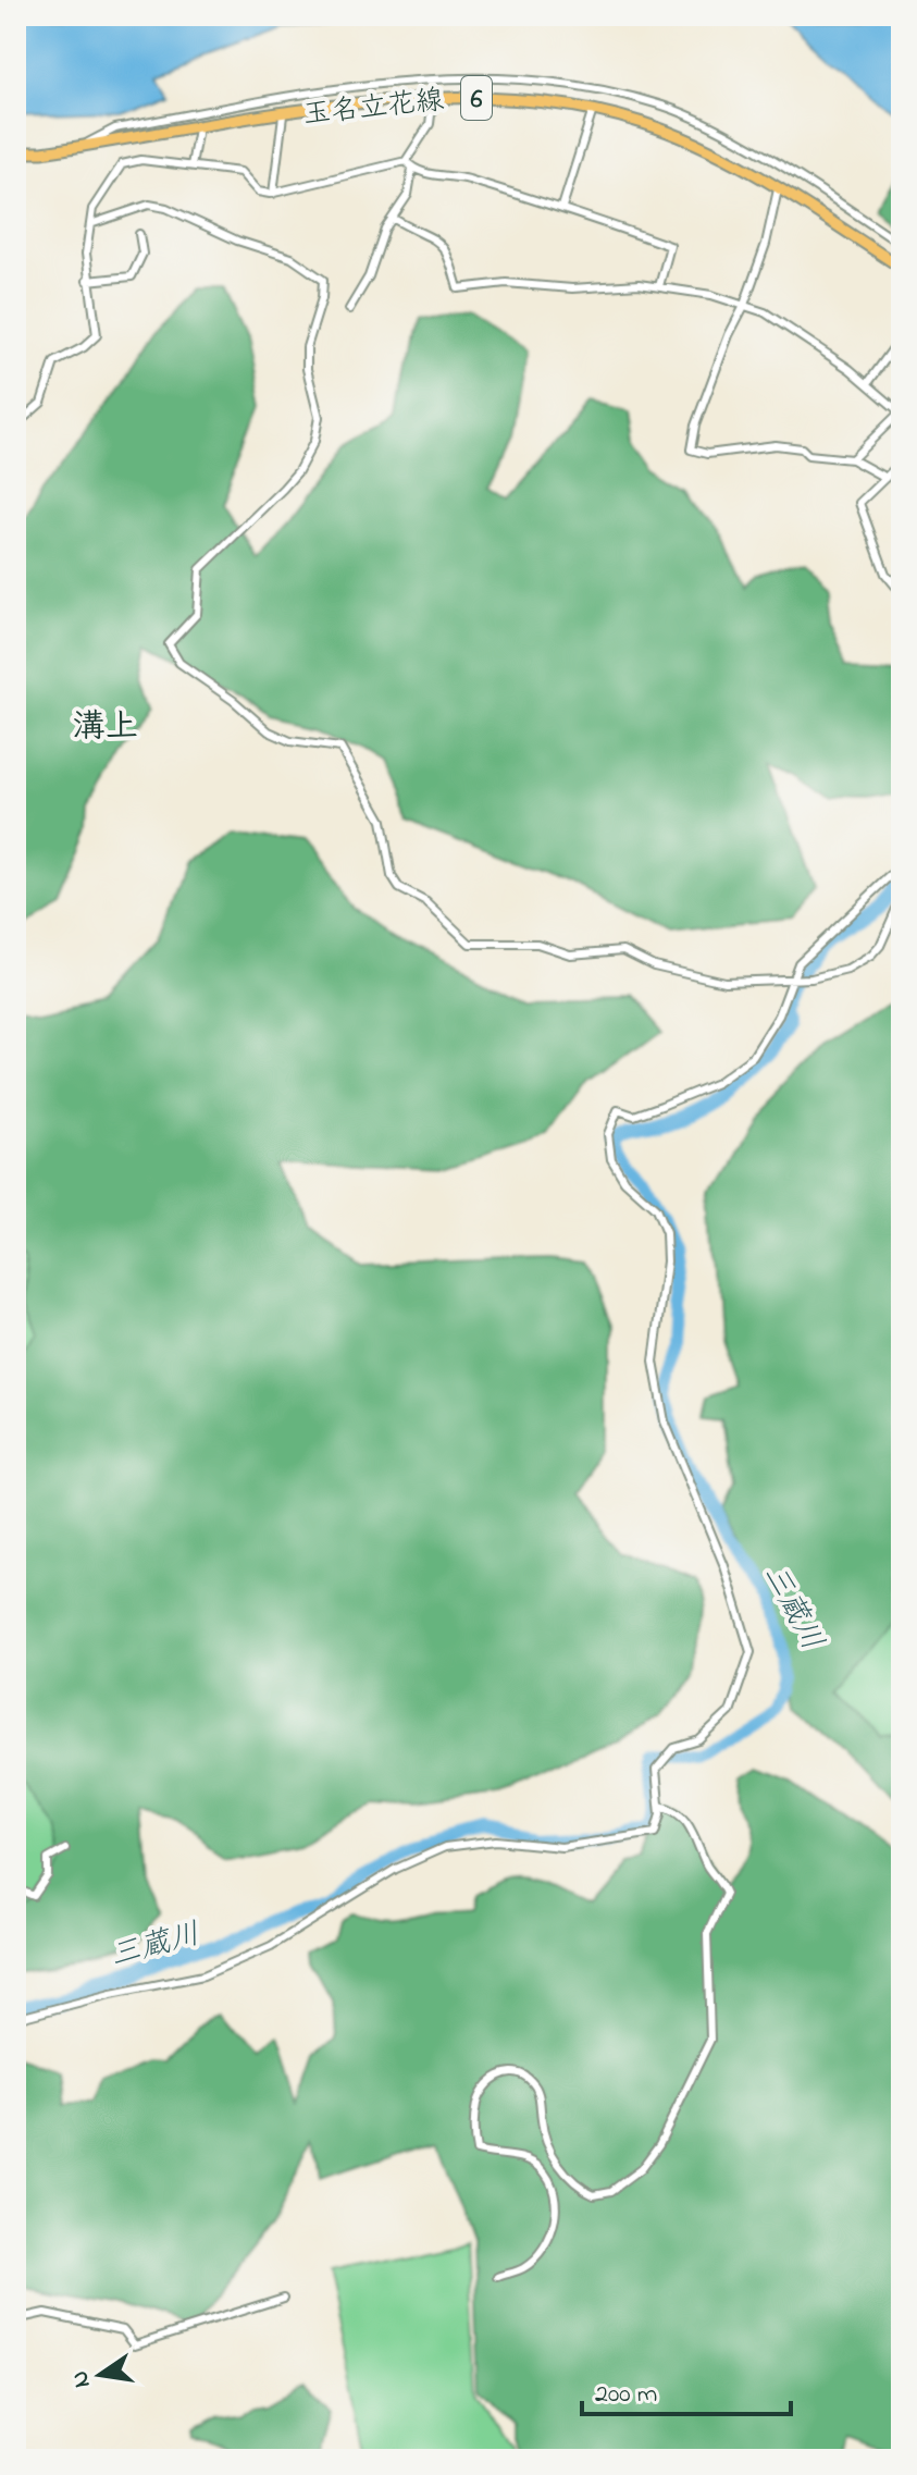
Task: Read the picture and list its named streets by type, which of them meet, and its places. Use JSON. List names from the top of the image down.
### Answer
{
  "streets": {
    "main road": ["6", "玉名立花線"]
  },
  "districts": ["溝上"],
  "water": ["三蔵川"],
  "scale_bar": "200 m",
  "north": "left"
}
